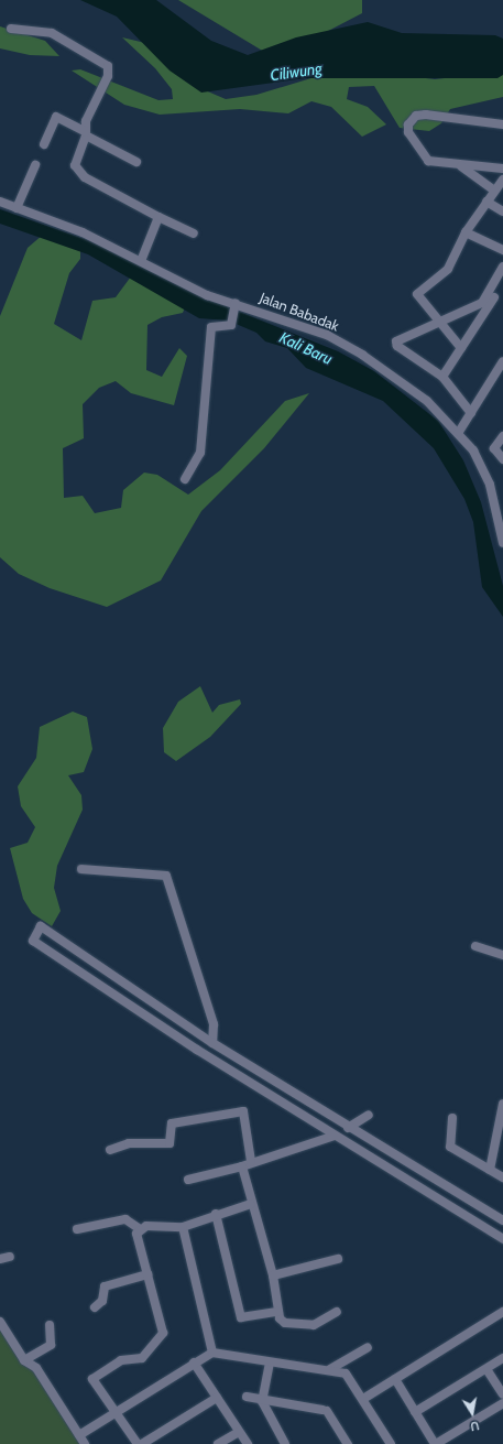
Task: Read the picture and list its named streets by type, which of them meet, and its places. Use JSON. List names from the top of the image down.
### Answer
{
  "streets": {
    "street": ["Jalan Babadak"]
  },
  "water": ["Ciliwung", "Kali Baru"],
  "north": "bottom"
}
